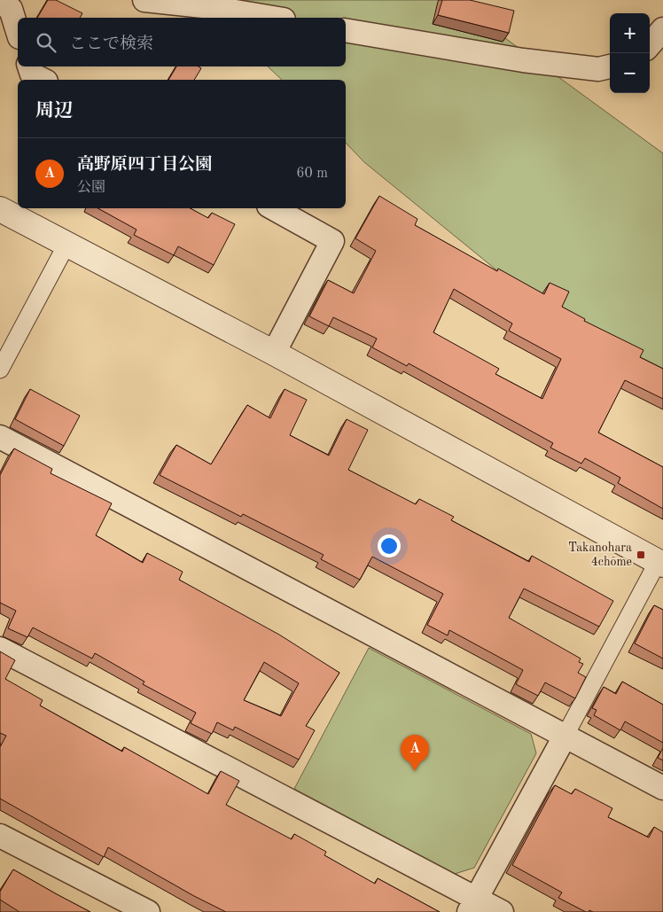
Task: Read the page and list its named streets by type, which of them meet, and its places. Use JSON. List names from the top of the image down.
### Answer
{
  "places": {
    "transit": ["Takanohara 4chōme"]
  },
  "page": {
    "map_buttons": ["+", "−"],
    "search": "ここで検索",
    "heading": "周辺",
    "list": [
      {
        "mark": "A",
        "name": "高野原四丁目公園",
        "note": "公園",
        "value": "60 m"
      }
    ],
    "pins": "A"
  }
}
